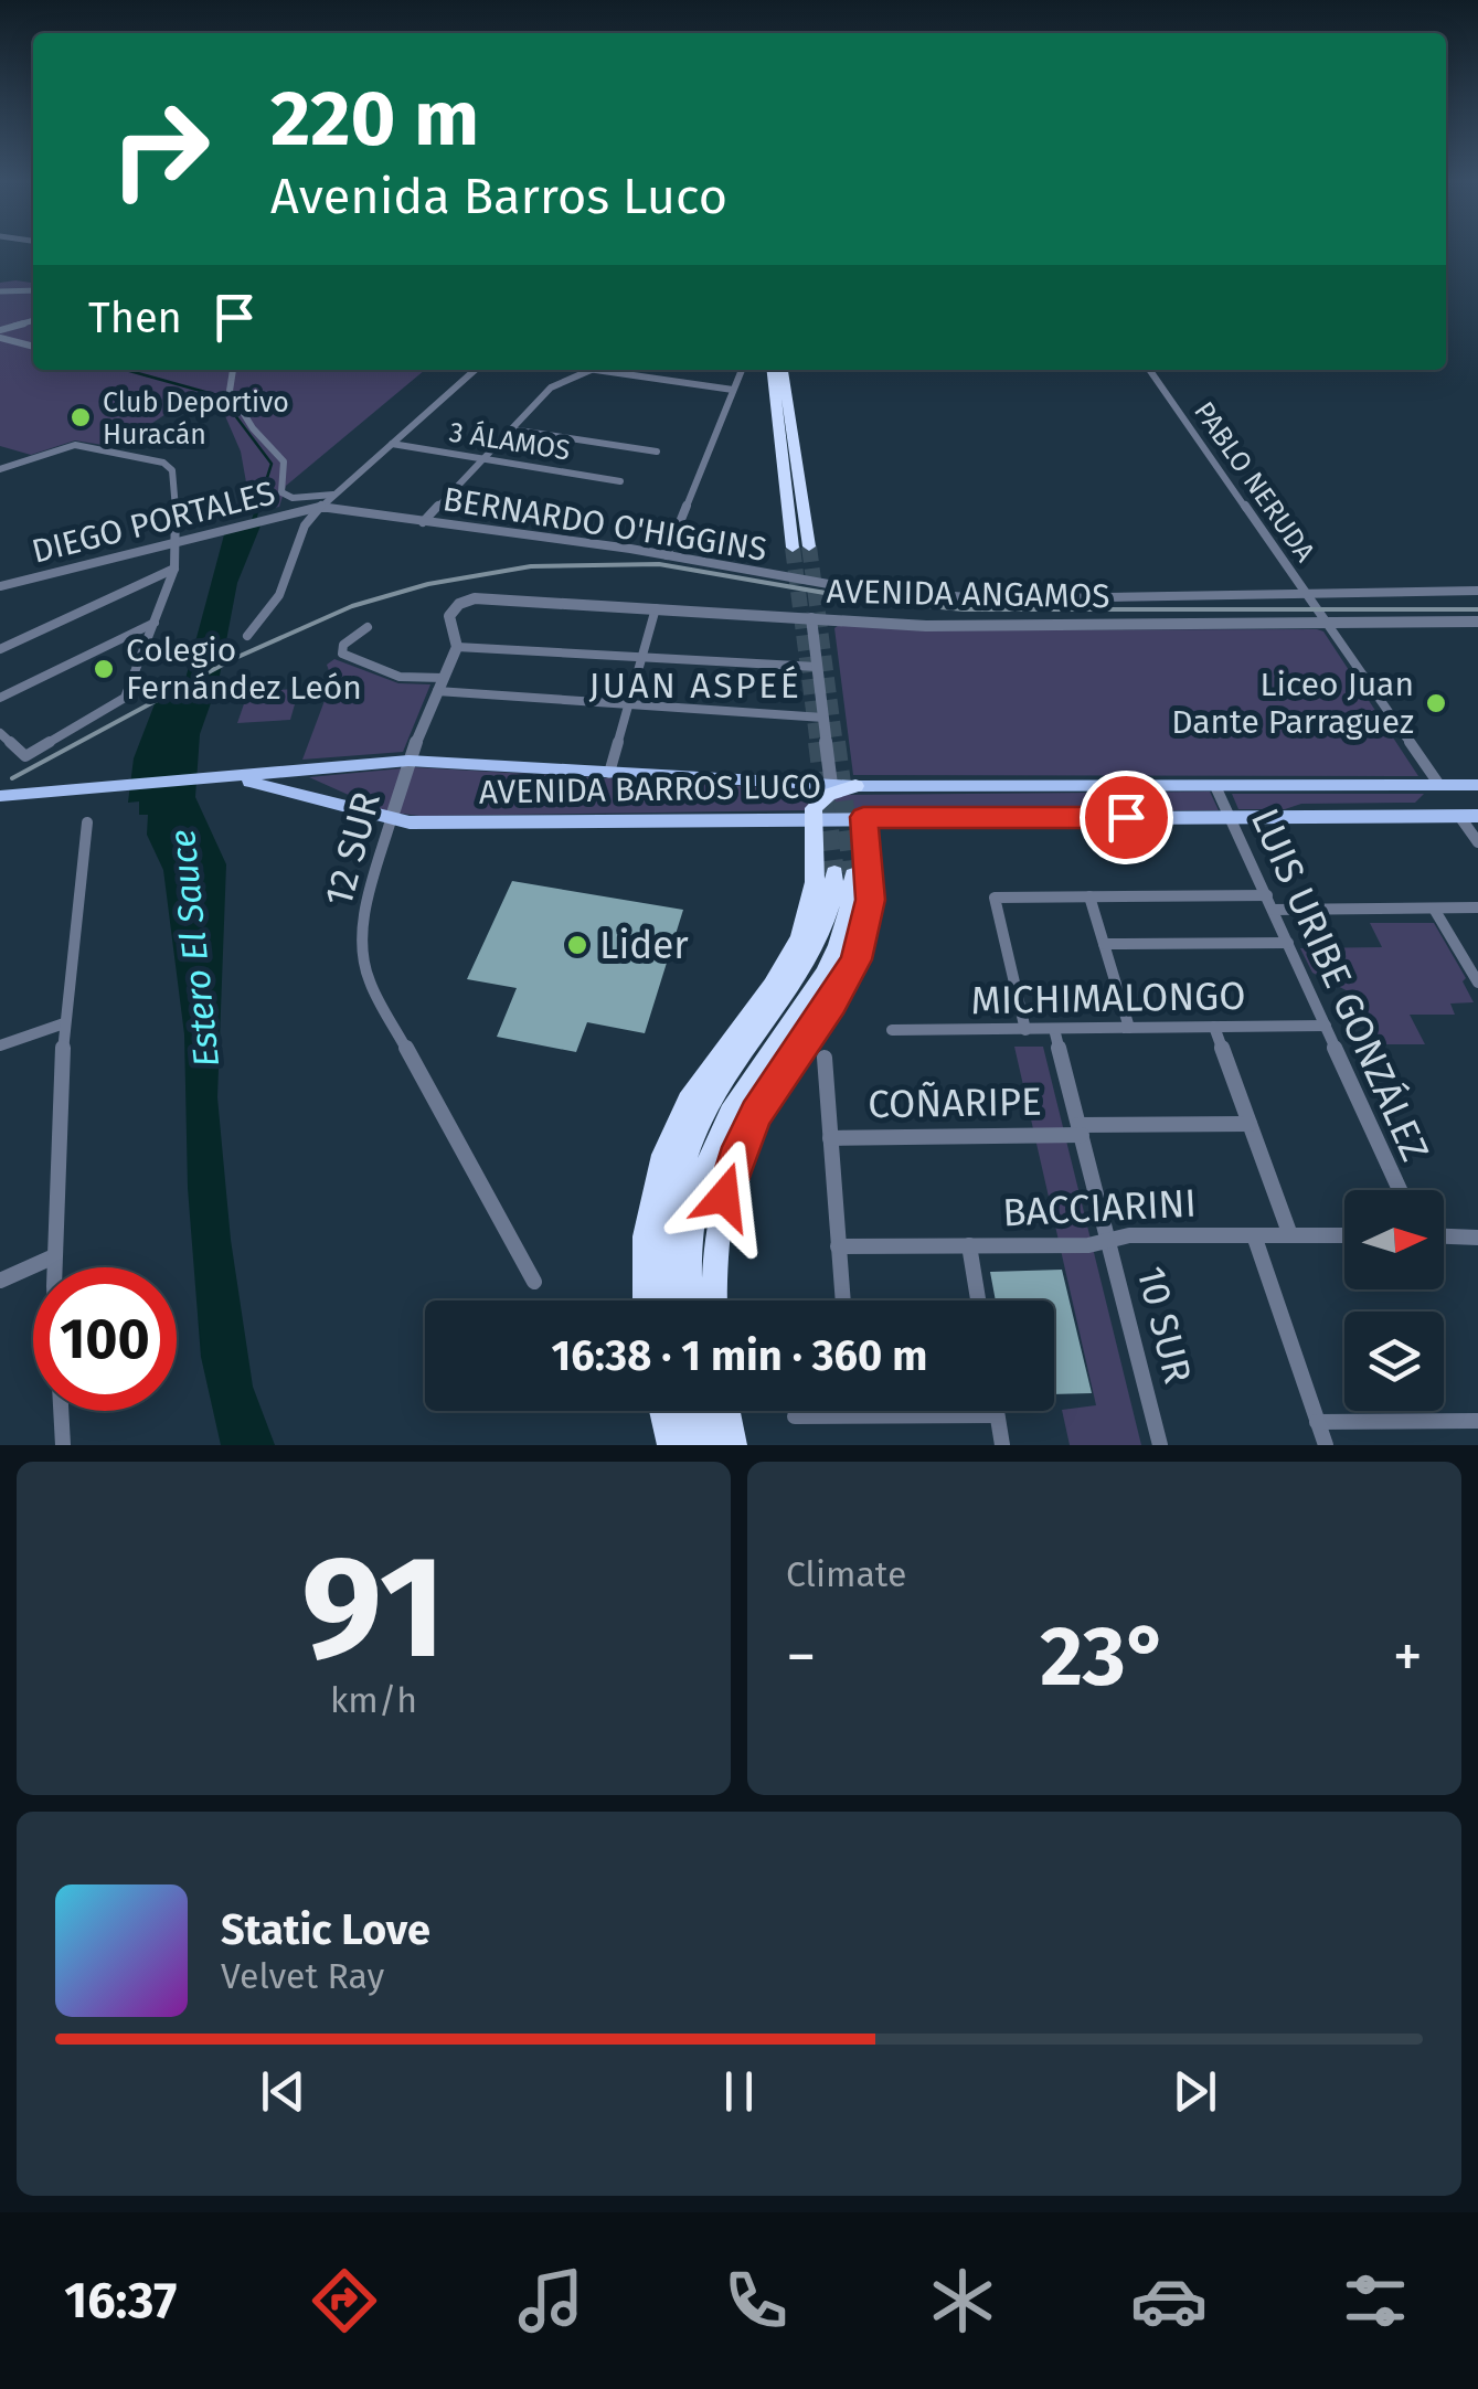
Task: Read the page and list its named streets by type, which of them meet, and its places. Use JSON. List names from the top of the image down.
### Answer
{
  "streets": {
    "main road": ["AVENIDA BARROS LUCO"],
    "street": [
      "3 ÁLAMOS",
      "PABLO NERUDA",
      "DIEGO PORTALES",
      "BERNARDO O'HIGGINS",
      "AVENIDA ANGAMOS",
      "12 SUR",
      "LUIS URIBE GONZÁLEZ",
      "MICHIMALONGO",
      "COÑARIPE",
      "BACCIARINI",
      "10 SUR"
    ]
  },
  "crossings": [
    ["PABLO NERUDA", "BERNARDO O'HIGGINS"],
    ["PABLO NERUDA", "AVENIDA ANGAMOS"],
    ["PABLO NERUDA", "AVENIDA BARROS LUCO"],
    ["DIEGO PORTALES", "BERNARDO O'HIGGINS"],
    ["AVENIDA ANGAMOS", "12 SUR"],
    ["AVENIDA BARROS LUCO", "12 SUR"],
    ["AVENIDA BARROS LUCO", "LUIS URIBE GONZÁLEZ"],
    ["LUIS URIBE GONZÁLEZ", "MICHIMALONGO"],
    ["MICHIMALONGO", "10 SUR"],
    ["COÑARIPE", "10 SUR"],
    ["BACCIARINI", "10 SUR"]
  ],
  "districts": ["JUAN ASPEÉ"],
  "water": ["Estero El Sauce"],
  "places": [
    "Club Deportivo Huracán",
    "Colegio Fernández León",
    "Liceo Juan Dante Parraguez",
    "Lider"
  ],
  "north": "right",
  "page": {
    "turn": ["220 m", "Avenida Barros Luco"],
    "then": "Then",
    "limit": "100",
    "trip": "16:38 · 1 min · 360 m",
    "tile": [
      ["91", "km/h"],
      "Climate"
    ],
    "heat": ["−", "23°", "+"],
    "song": ["Static Love", "Velvet Ray"],
    "tabs": "16:37"
  }
}
